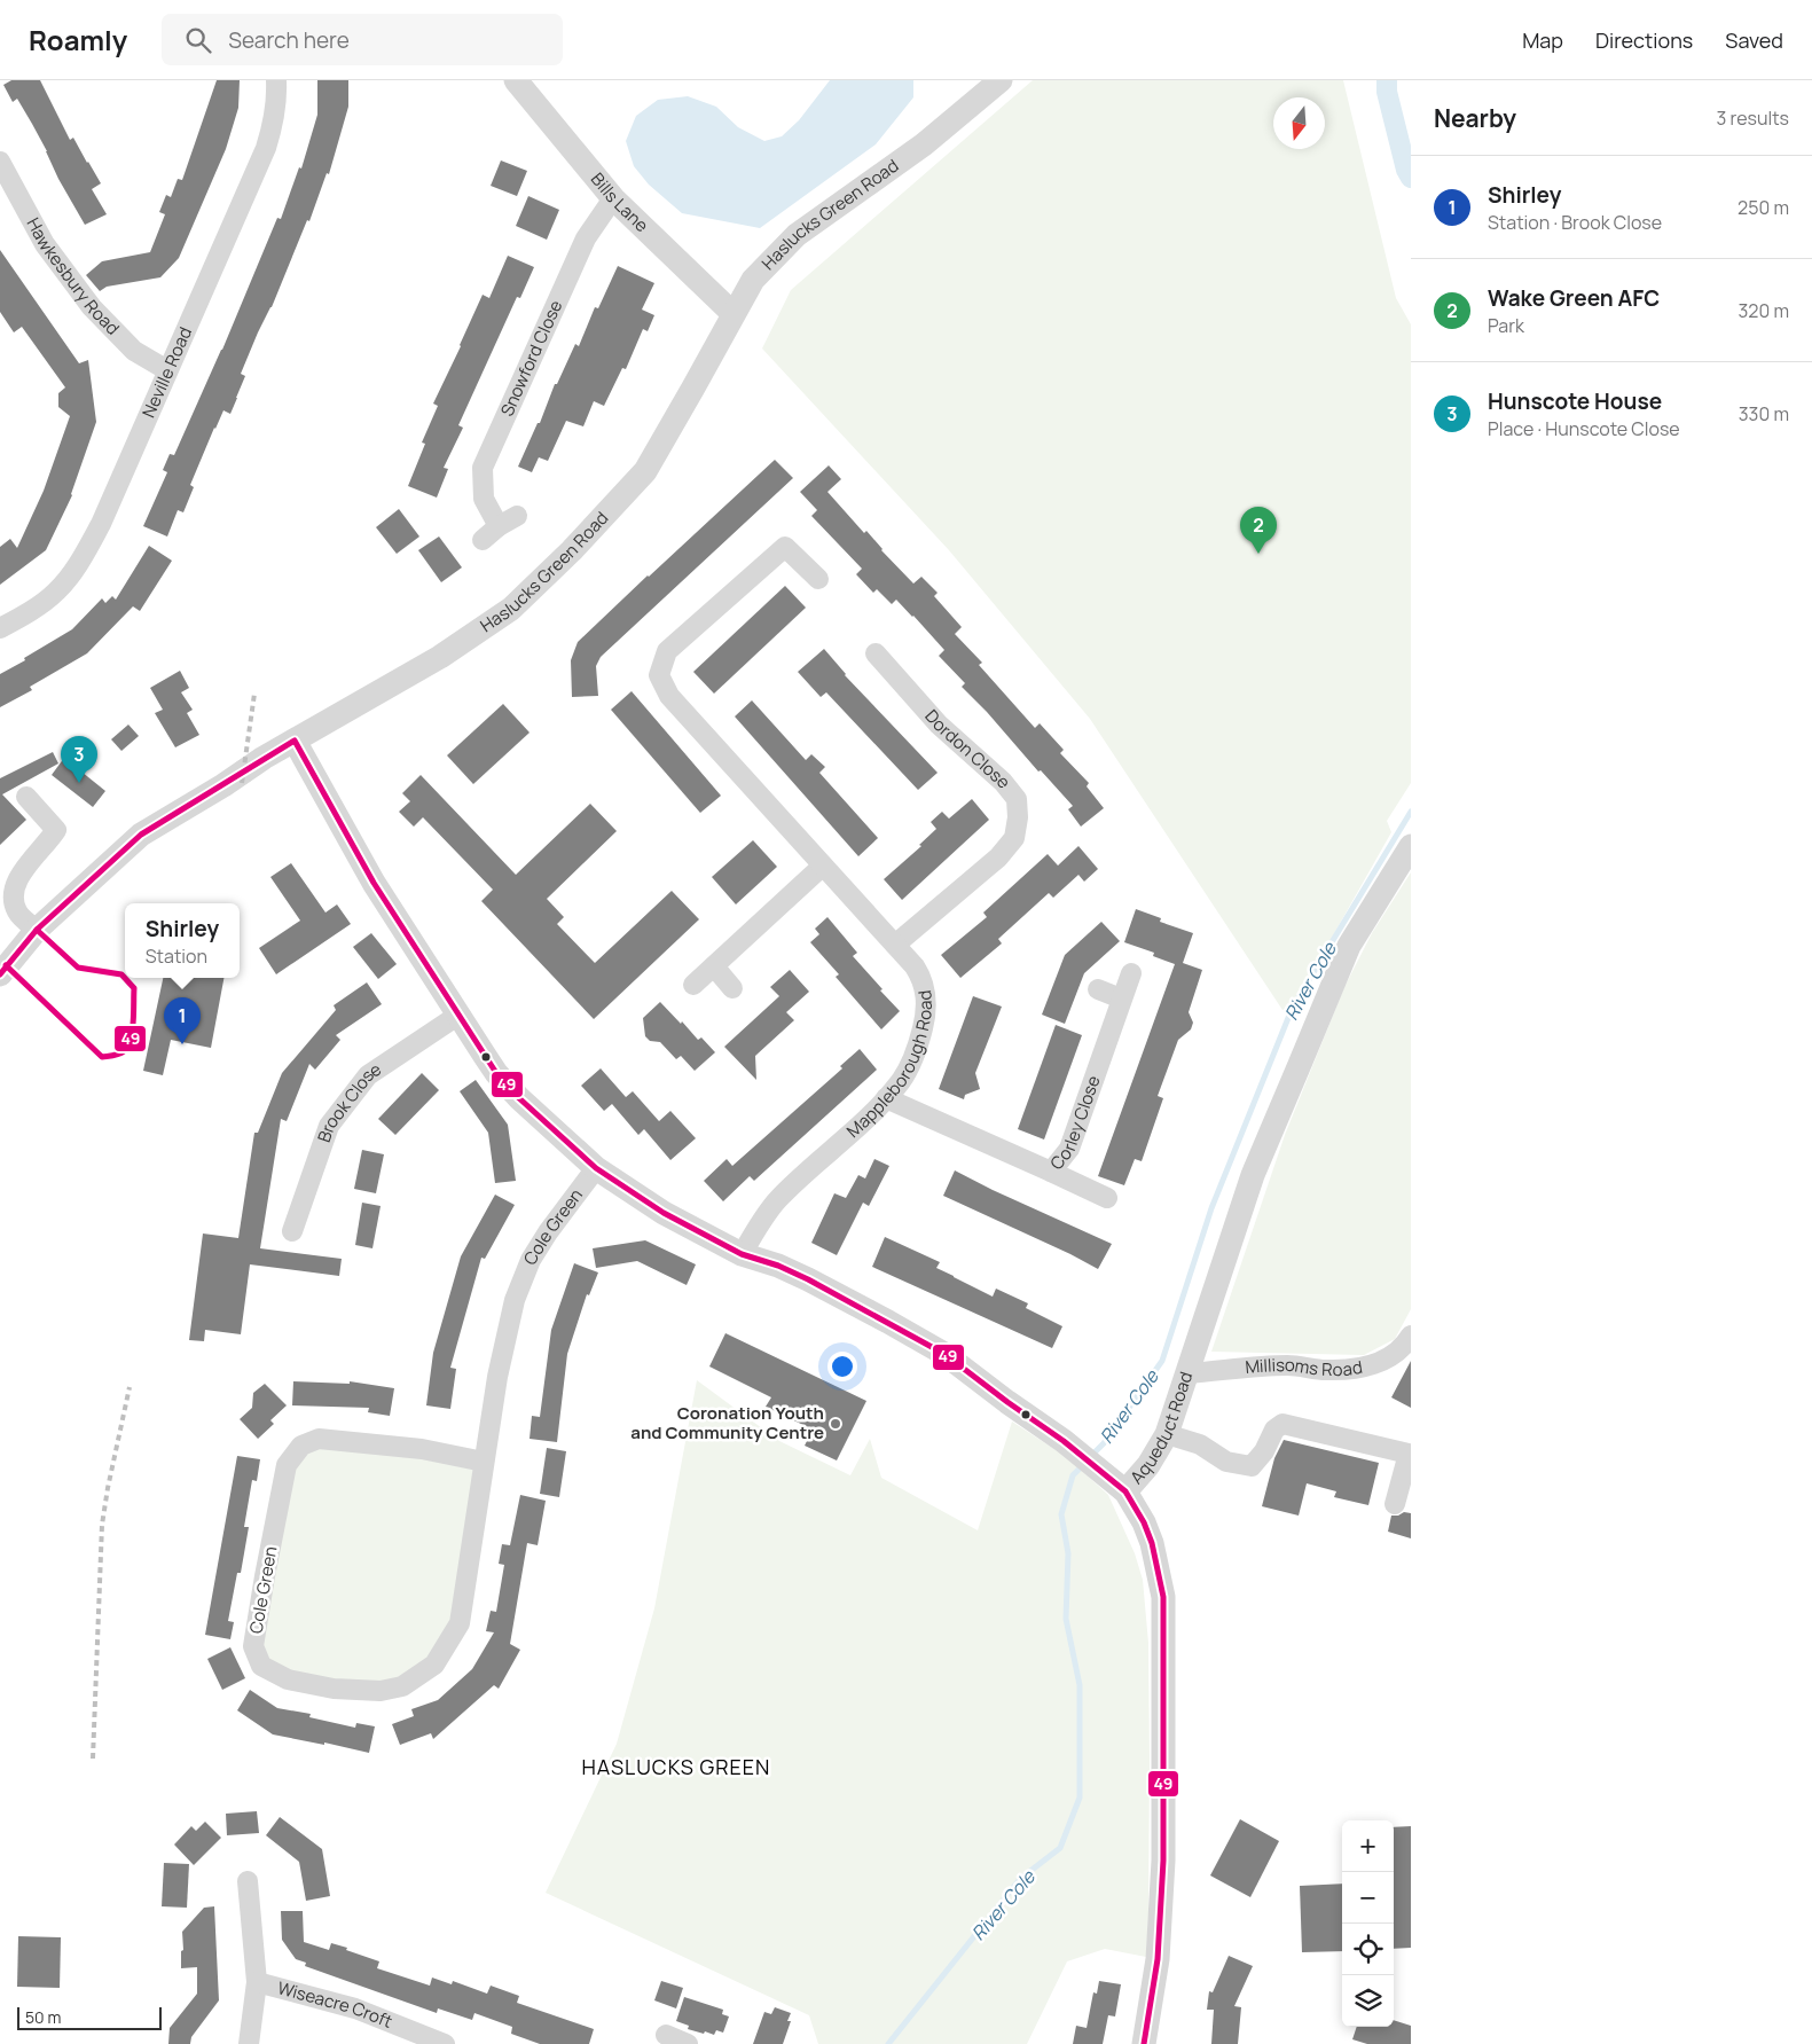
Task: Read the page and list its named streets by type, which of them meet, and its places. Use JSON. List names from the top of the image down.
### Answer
{
  "streets": {
    "street": [
      "Bills Lane",
      "Haslucks Green Road",
      "Hawkesbury Road",
      "Snowford Close",
      "Neville Road",
      "Dordon Close",
      "Mappleborough Road",
      "Brook Close",
      "Corley Close",
      "Cole Green",
      "Millisoms Road",
      "Aqueduct Road",
      "Wiseacre Croft"
    ]
  },
  "crossings": [
    ["Bills Lane", "Haslucks Green Road"],
    ["Bills Lane", "Snowford Close"],
    ["Hawkesbury Road", "Neville Road"],
    ["Dordon Close", "Mappleborough Road"],
    ["Mappleborough Road", "Corley Close"],
    ["Millisoms Road", "Aqueduct Road"]
  ],
  "districts": ["HASLUCKS GREEN"],
  "water": ["River Cole"],
  "places": ["Coronation Youth and Community Centre"],
  "lines": ["transit line 49"],
  "scale_bar": "50 m",
  "north": "bottom",
  "page": {
    "header": "Roamly",
    "search": "Search here",
    "nav": ["Map", "Directions", "Saved"],
    "heading": ["Nearby", "3 results"],
    "list": [
      {
        "mark": "1",
        "name": "Shirley",
        "note": "Station · Brook Close",
        "value": "250 m"
      },
      {
        "mark": "2",
        "name": "Wake Green AFC",
        "note": "Park",
        "value": "320 m"
      },
      {
        "mark": "3",
        "name": "Hunscote House",
        "note": "Place · Hunscote Close",
        "value": "330 m"
      }
    ],
    "pins": ["2", "3", "1"],
    "popup": ["Shirley", "Station"],
    "map_buttons": ["+", "−"],
    "scale": "50 m"
  }
}
